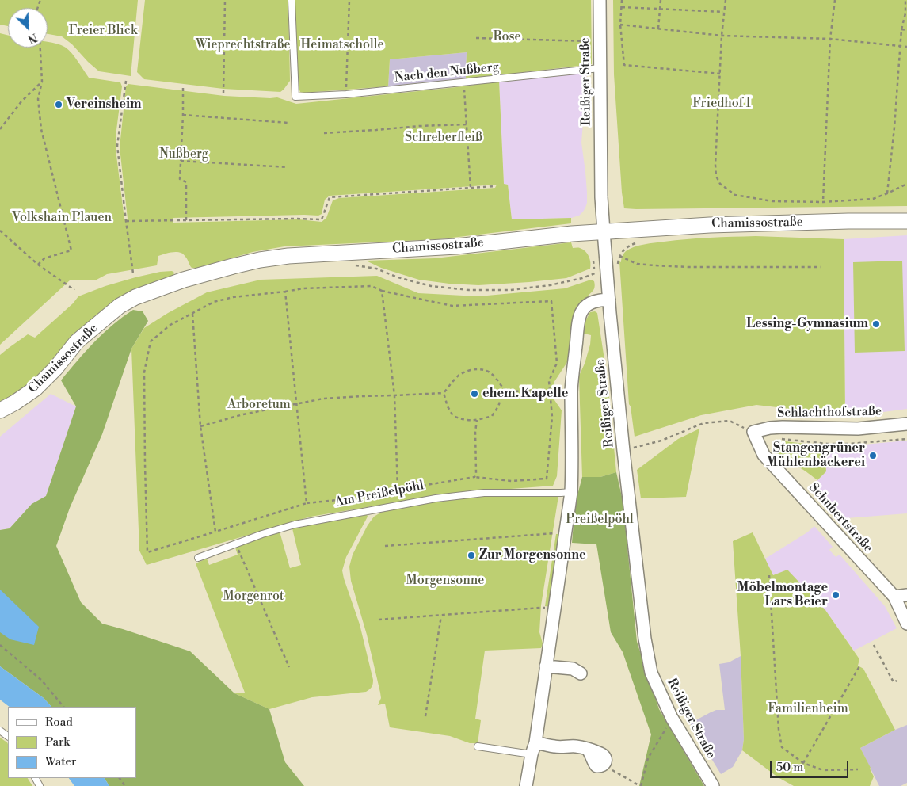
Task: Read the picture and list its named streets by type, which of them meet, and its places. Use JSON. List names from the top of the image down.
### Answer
{
  "streets": {
    "street": [
      "Reißiger Straße",
      "Chamissostraße",
      "Schlachthofstraße",
      "Schubertstraße"
    ],
    "lane": ["Nach den Nußberg", "Am Preißelpöhl"]
  },
  "crossings": [
    ["Nach den Nußberg", "Reißiger Straße"],
    ["Reißiger Straße", "Chamissostraße"],
    ["Schlachthofstraße", "Schubertstraße"]
  ],
  "parks": [
    "Freier Blick",
    "Rose",
    "Wieprechtstraße",
    "Heimatscholle",
    "Friedhof I",
    "Schreberfleiß",
    "Nußberg",
    "Volkshain Plauen",
    "Arboretum",
    "Preißelpöhl",
    "Morgensonne",
    "Morgenrot",
    "Familienheim"
  ],
  "places": [
    "Vereinsheim",
    "Lessing-Gymnasium",
    "ehem. Kapelle",
    "Stangengrüner Mühlenbäckerei",
    "Zur Morgensonne",
    "Möbelmontage Lars Beier"
  ],
  "legend": ["Road", "Park", "Water"],
  "scale_bar": "50 m",
  "north": "bottom right"
}
